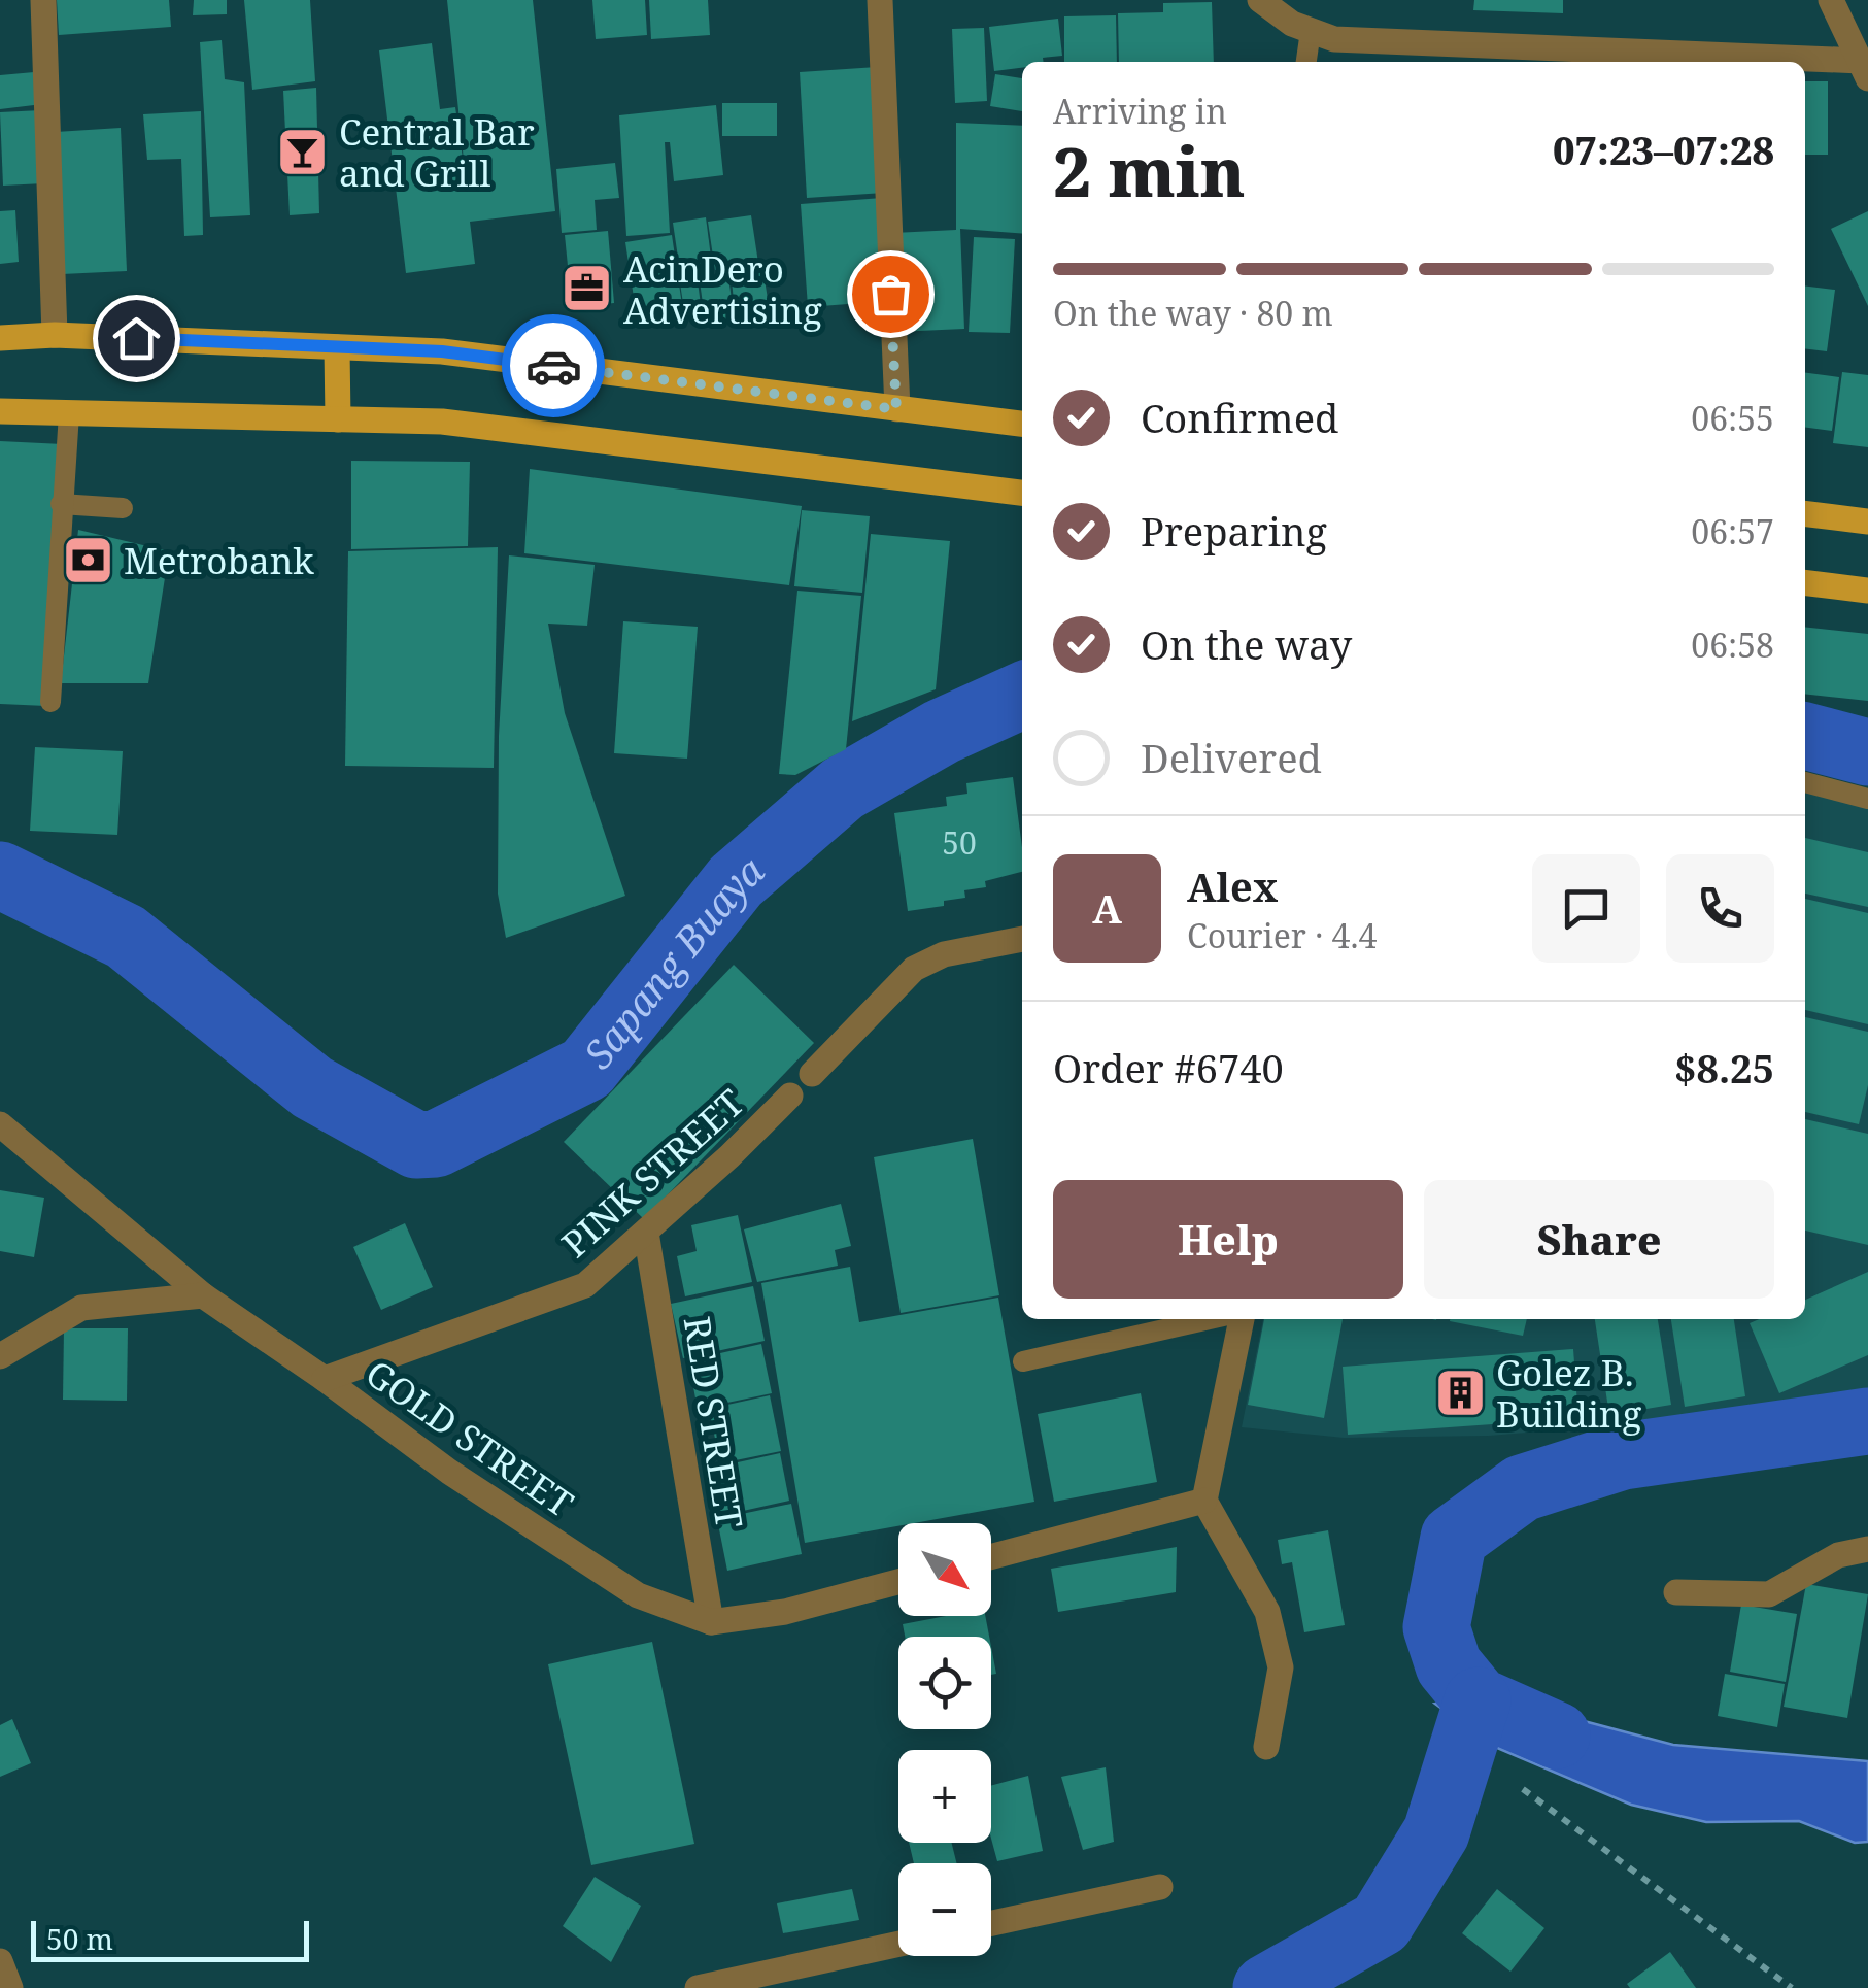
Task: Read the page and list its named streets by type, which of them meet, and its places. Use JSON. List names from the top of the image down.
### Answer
{
  "streets": {
    "street": ["PINK STREET", "RED STREET", "GOLD STREET"]
  },
  "crossings": [
    ["PINK STREET", "RED STREET"],
    ["PINK STREET", "GOLD STREET"],
    ["RED STREET", "GOLD STREET"]
  ],
  "water": ["Sapang Buaya"],
  "places": {
    "bar": ["Central Bar and Grill"],
    "office": ["AcinDero Advertising"],
    "bank": ["Metrobank"],
    "building": ["Golez B. Building"]
  },
  "house_numbers": ["50"],
  "scale_bar": "50 m",
  "north": "bottom right",
  "page": {
    "heading": ["2 min", "Arriving in", "07:23–07:28"],
    "panel": [
      "Alex",
      "Courier · 4.4",
      "Order #6740",
      "$8.25"
    ],
    "bar": "On the way · 80 m",
    "list": [
      ["Confirmed", "06:55"],
      ["Preparing", "06:57"],
      ["On the way", "06:58"],
      "Delivered"
    ],
    "round": "A",
    "buttons": ["Help", "Share"],
    "map_buttons": ["+", "−"],
    "scale": "50 m"
  }
}
